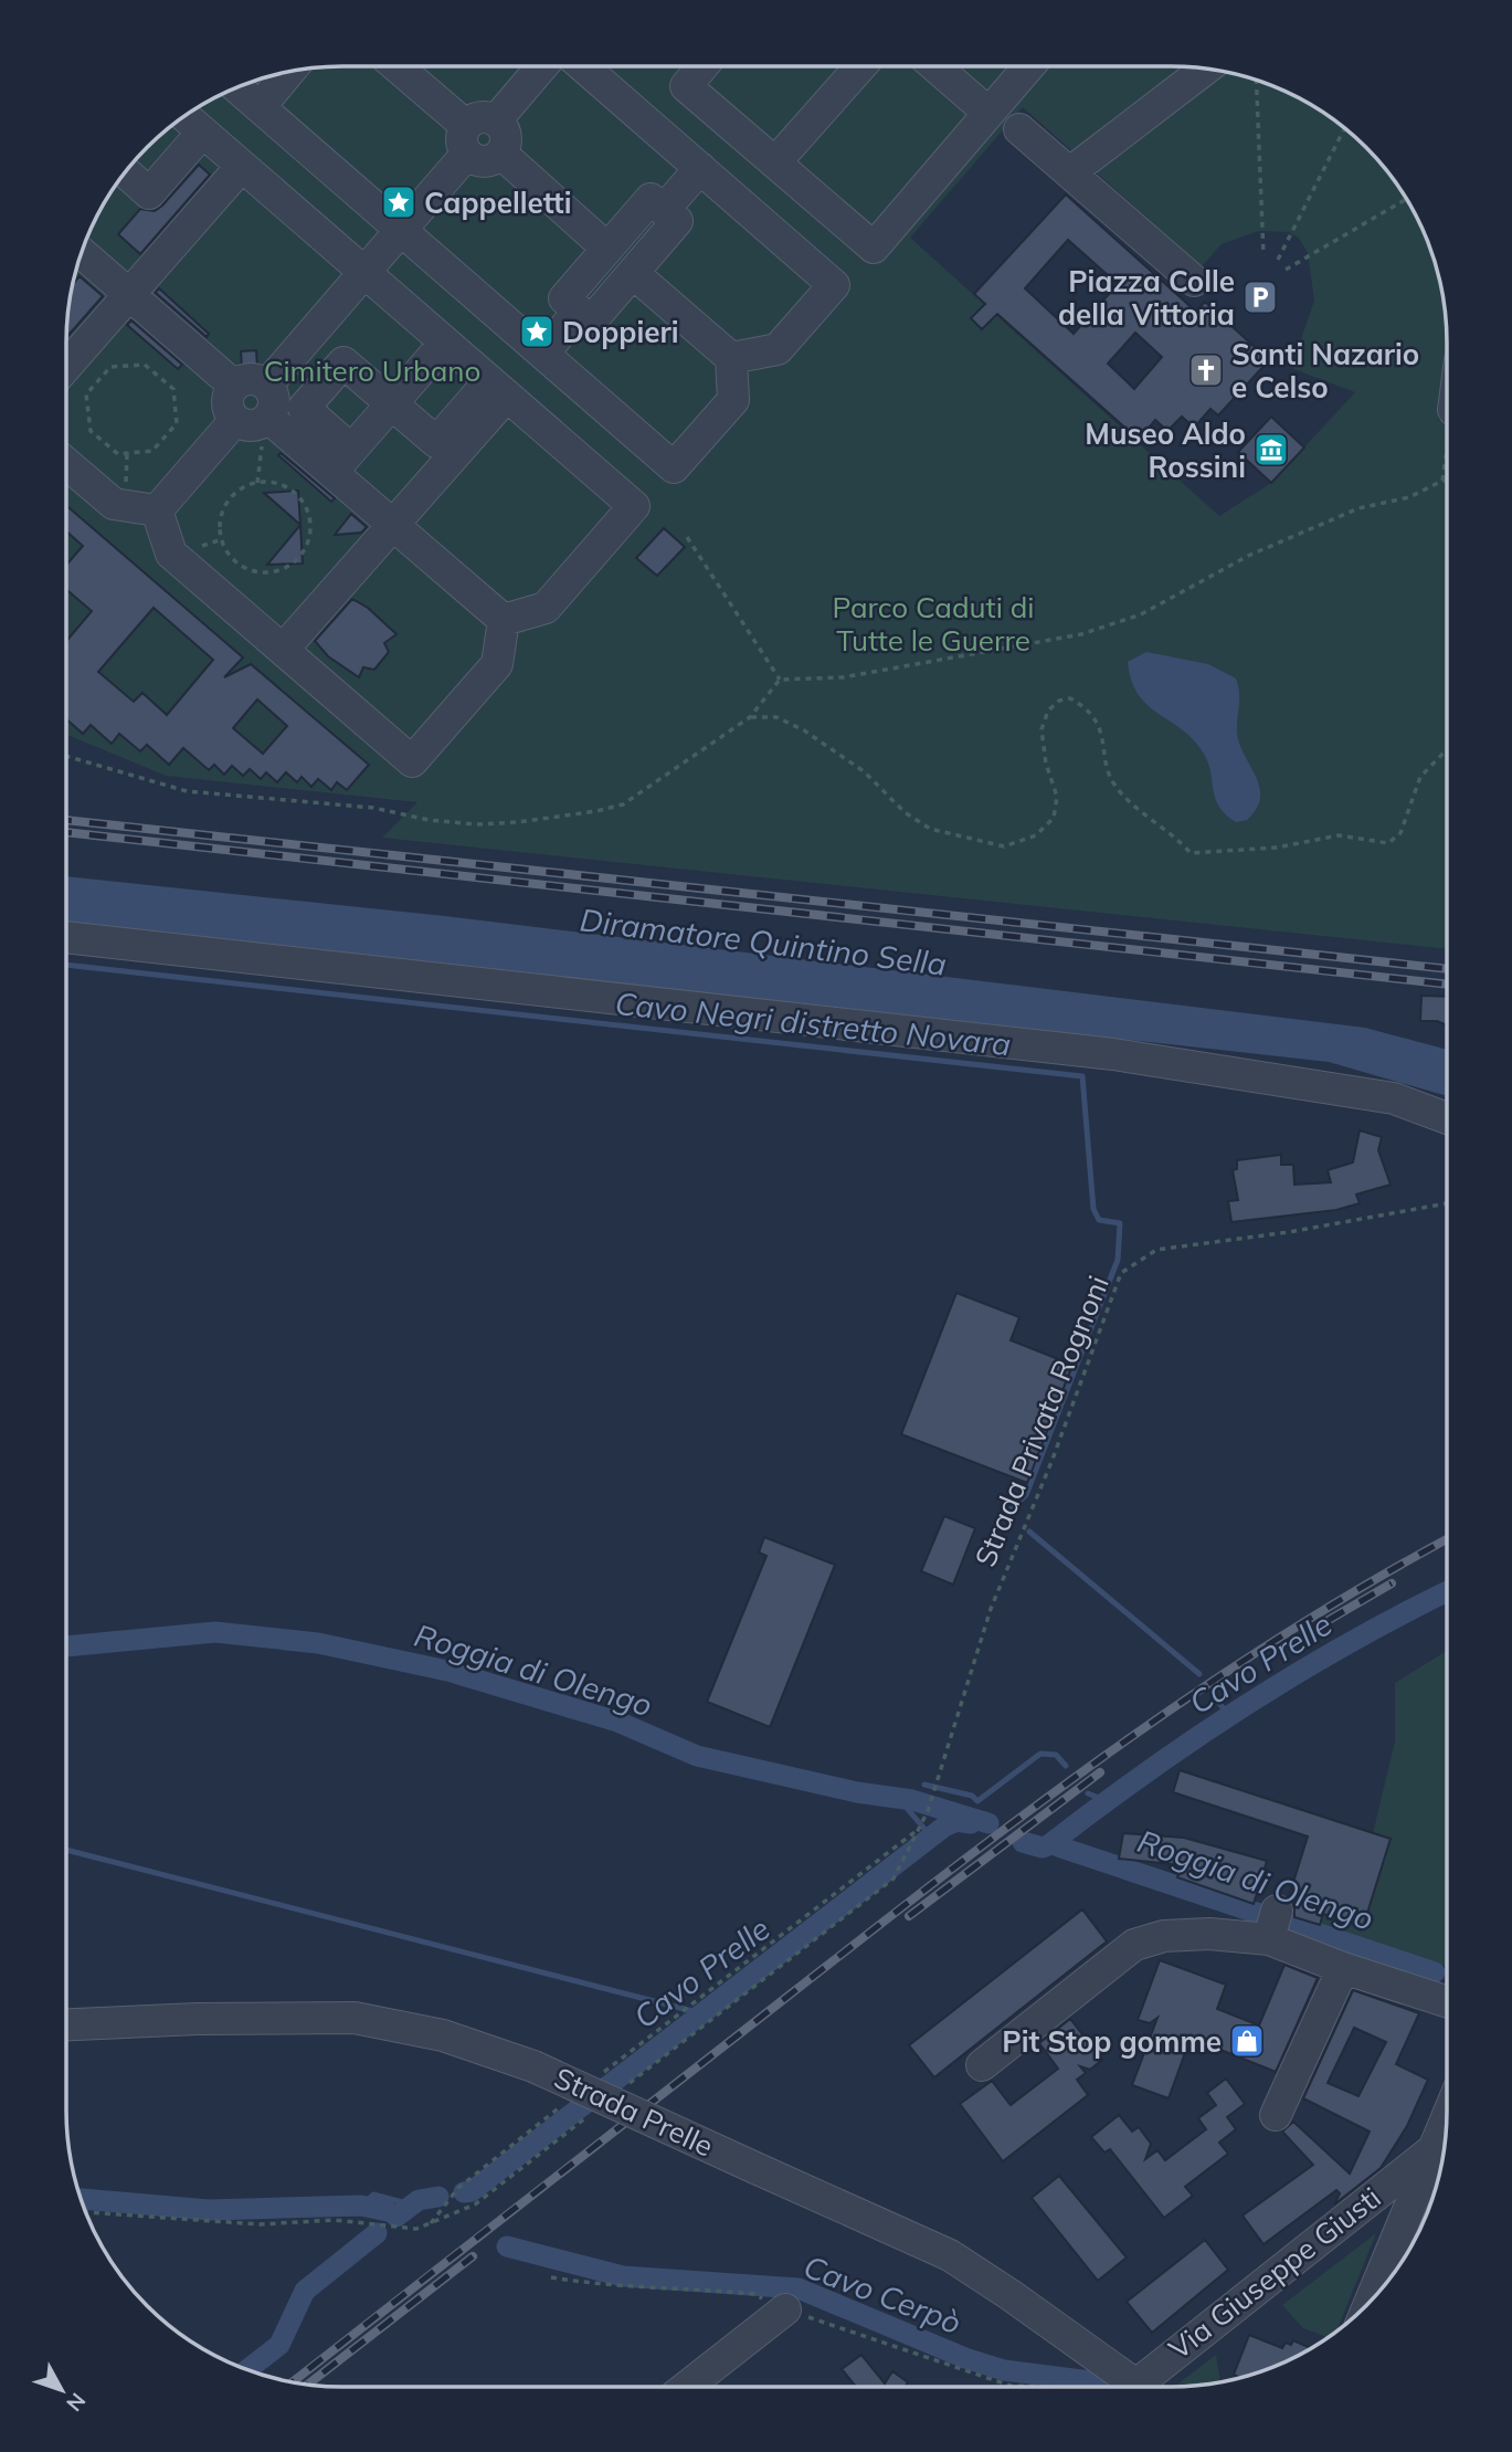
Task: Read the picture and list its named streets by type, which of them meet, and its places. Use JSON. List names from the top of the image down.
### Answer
{
  "streets": {
    "street": ["Strada Prelle", "Via Giuseppe Giusti"],
    "path": ["Strada Privata Rognoni"]
  },
  "water": [
    "Diramatore Quintino Sella",
    "Cavo Negri distretto Novara",
    "Cavo Prelle",
    "Roggia di Olengo",
    "Cavo Cerpò"
  ],
  "parks": ["Cimitero Urbano", "Parco Caduti di Tutte le Guerre"],
  "places": {
    "place": ["Cappelletti", "Doppieri"],
    "parking": ["Piazza Colle della Vittoria"],
    "church": ["Santi Nazario e Celso"],
    "museum": ["Museo Aldo Rossini"],
    "shop": ["Pit Stop gomme"]
  },
  "north": "bottom right"
}
